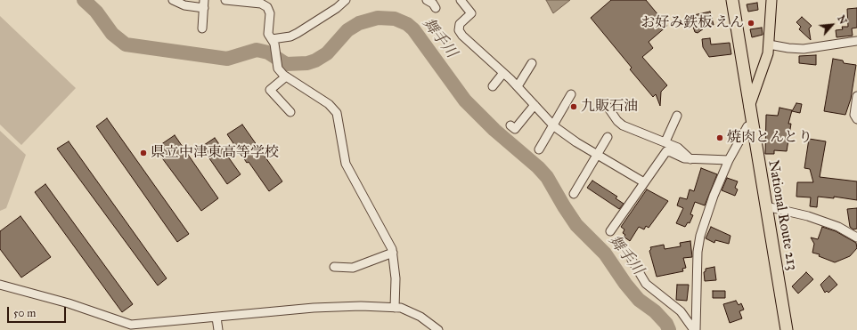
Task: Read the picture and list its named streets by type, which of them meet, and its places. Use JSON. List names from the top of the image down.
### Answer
{
  "streets": {
    "highway": ["National Route 213"]
  },
  "water": ["舞手川"],
  "places": [
    "お好み鉄板 えん",
    "九販石油",
    "焼肉とんとり",
    "県立中津東高等学校"
  ],
  "scale_bar": "50 m",
  "north": "top right"
}
